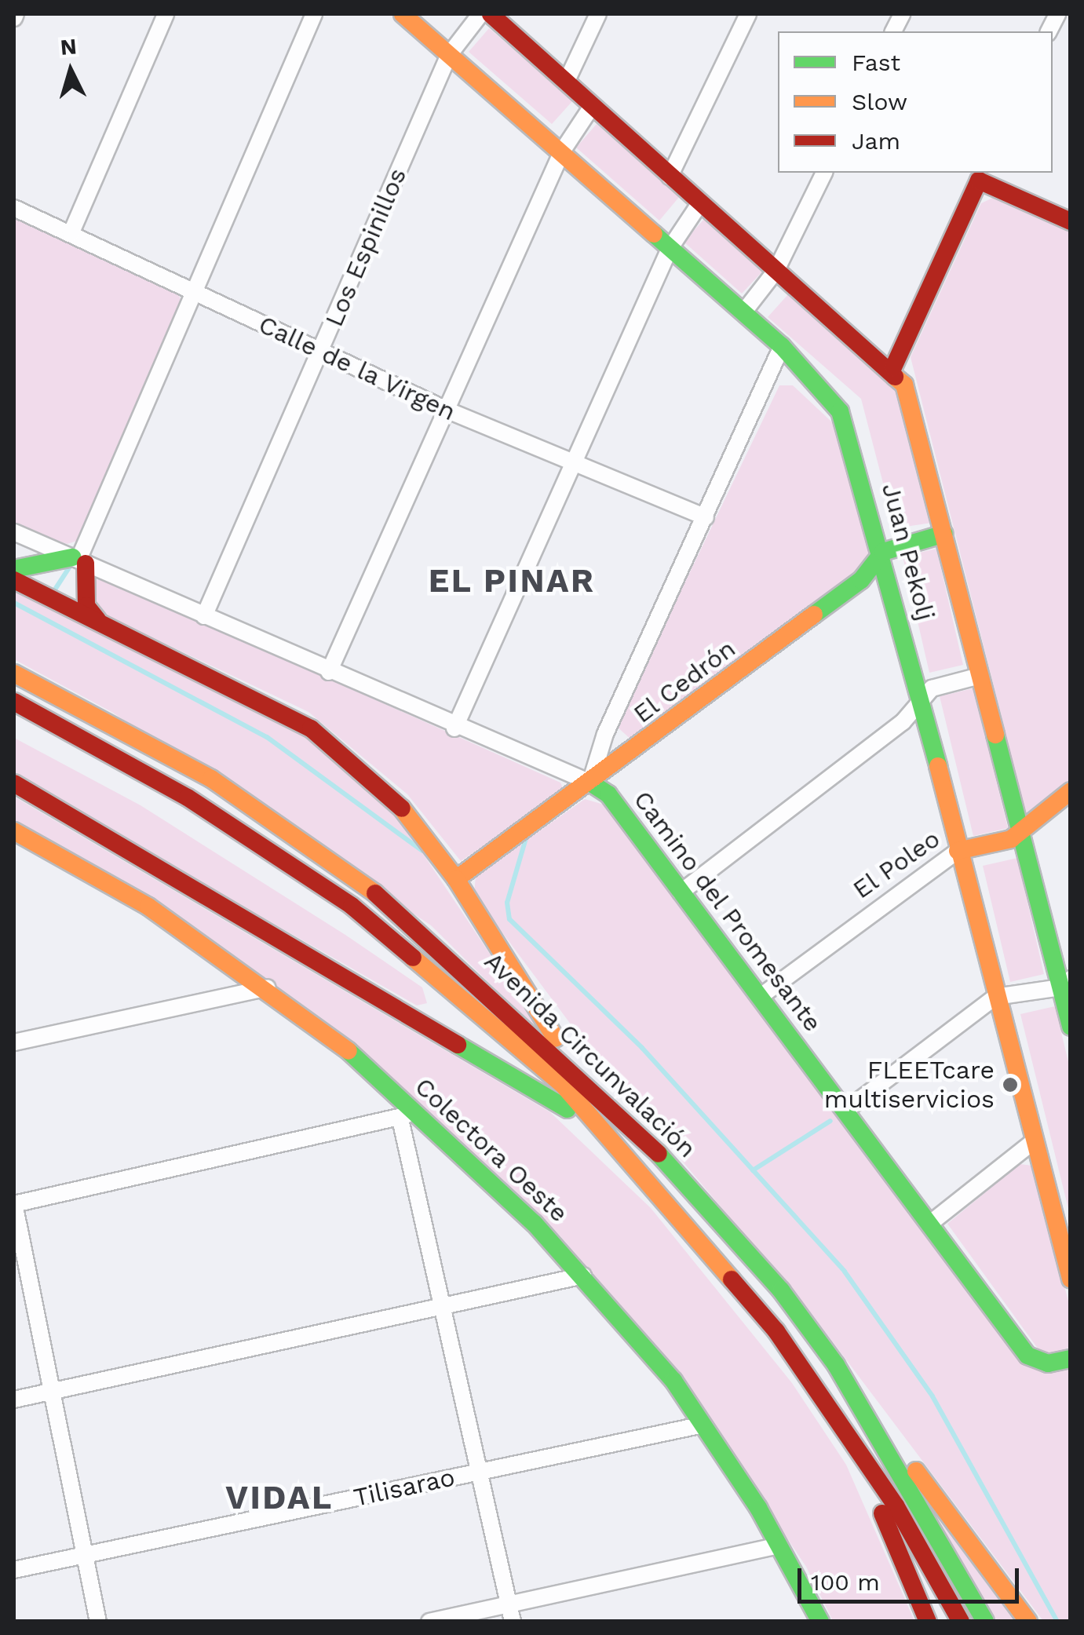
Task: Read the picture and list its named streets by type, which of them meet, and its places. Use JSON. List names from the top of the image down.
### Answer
{
  "streets": {
    "main road": [
      "Juan Pekolj",
      "El Cedrón",
      "El Poleo",
      "Camino del Promesante",
      "Avenida Circunvalación",
      "Colectora Oeste"
    ],
    "street": ["Los Espinillos", "Calle de la Virgen", "Tilisarao"]
  },
  "crossings": [
    ["Los Espinillos", "Calle de la Virgen"],
    ["Los Espinillos", "Juan Pekolj"],
    ["Los Espinillos", "Camino del Promesante"],
    ["Juan Pekolj", "El Cedrón"],
    ["Juan Pekolj", "El Poleo"],
    ["El Cedrón", "Camino del Promesante"],
    ["El Poleo", "Camino del Promesante"],
    ["Colectora Oeste", "Tilisarao"]
  ],
  "districts": ["EL PINAR", "VIDAL"],
  "places": ["FLEETcare multiservicios"],
  "legend": ["Fast", "Slow", "Jam"],
  "scale_bar": "100 m",
  "north": "top"
}
